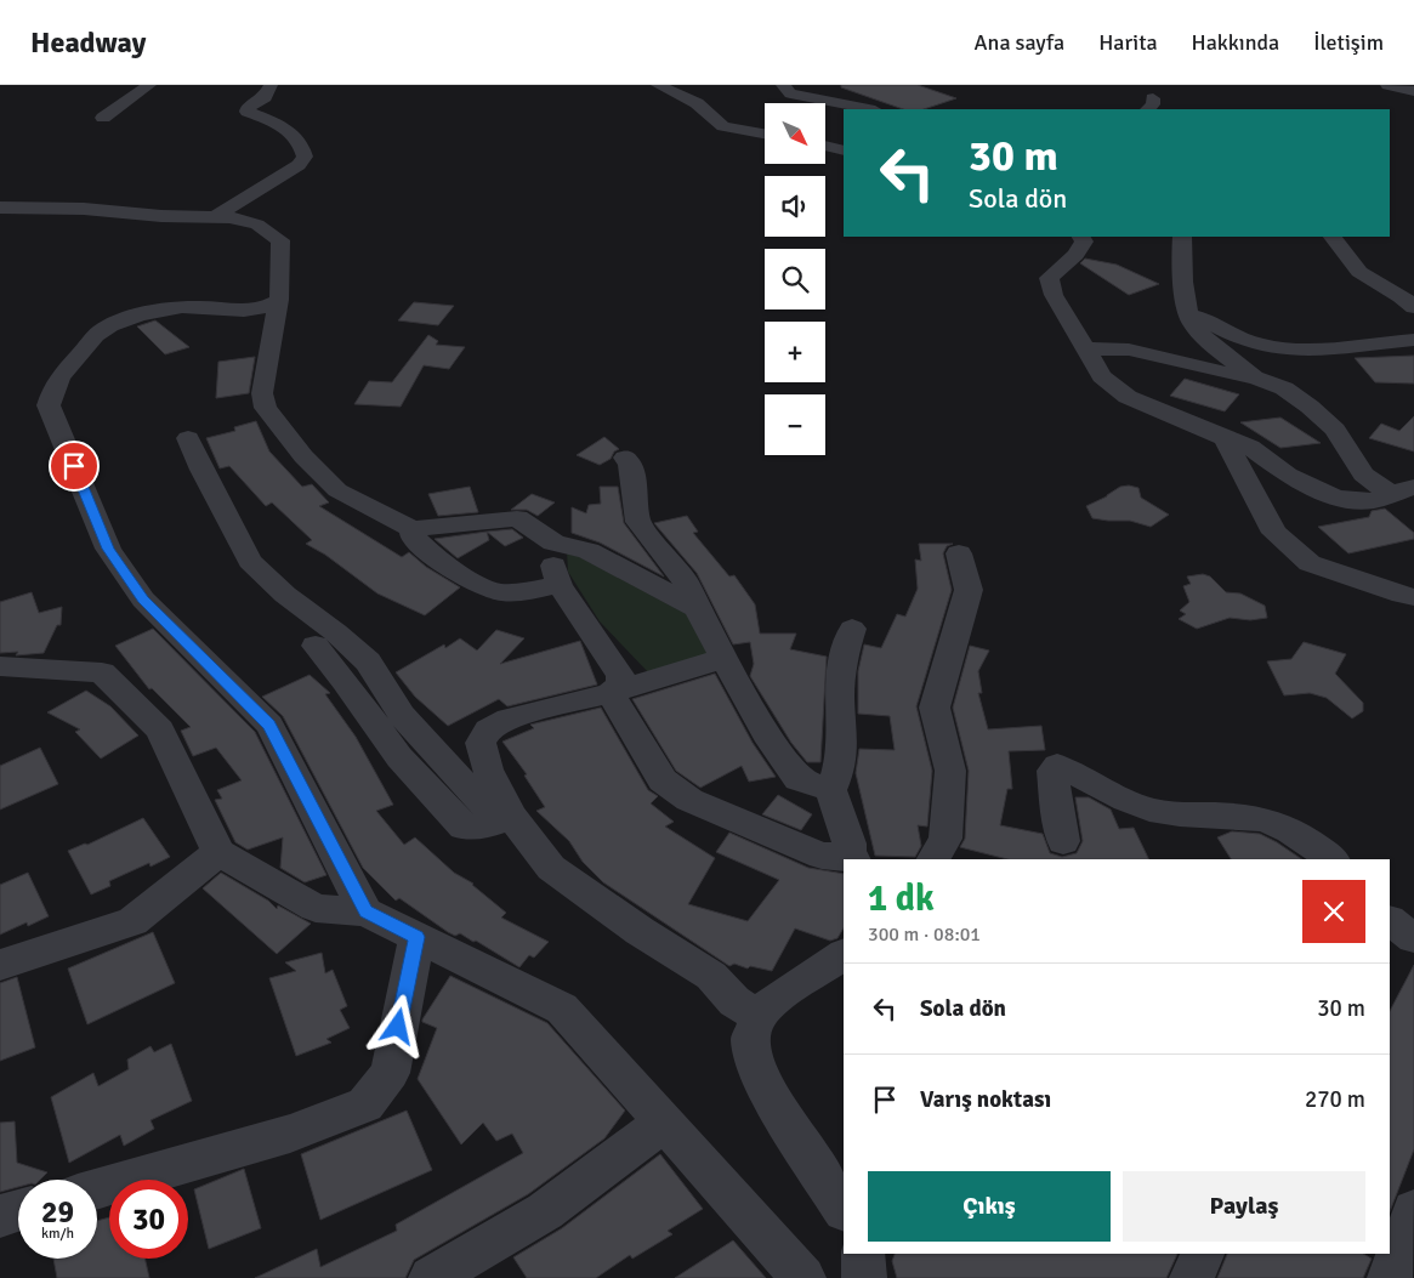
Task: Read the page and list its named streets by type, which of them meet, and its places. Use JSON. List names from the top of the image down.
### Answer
{
  "north": "bottom right",
  "page": {
    "header": "Headway",
    "nav": [
      "Ana sayfa",
      "Harita",
      "Hakkında",
      "İletişim"
    ],
    "map_buttons": ["+", "−"],
    "turn": ["30 m", "Sola dön"],
    "heading": ["1 dk", "300 m · 08:01"],
    "list": [
      {
        "name": "Sola dön",
        "value": "30 m"
      },
      {
        "name": "Varış noktası",
        "value": "270 m"
      }
    ],
    "buttons": ["Çıkış", "Paylaş"],
    "speed": "29 km/h",
    "limit": "30"
  }
}
